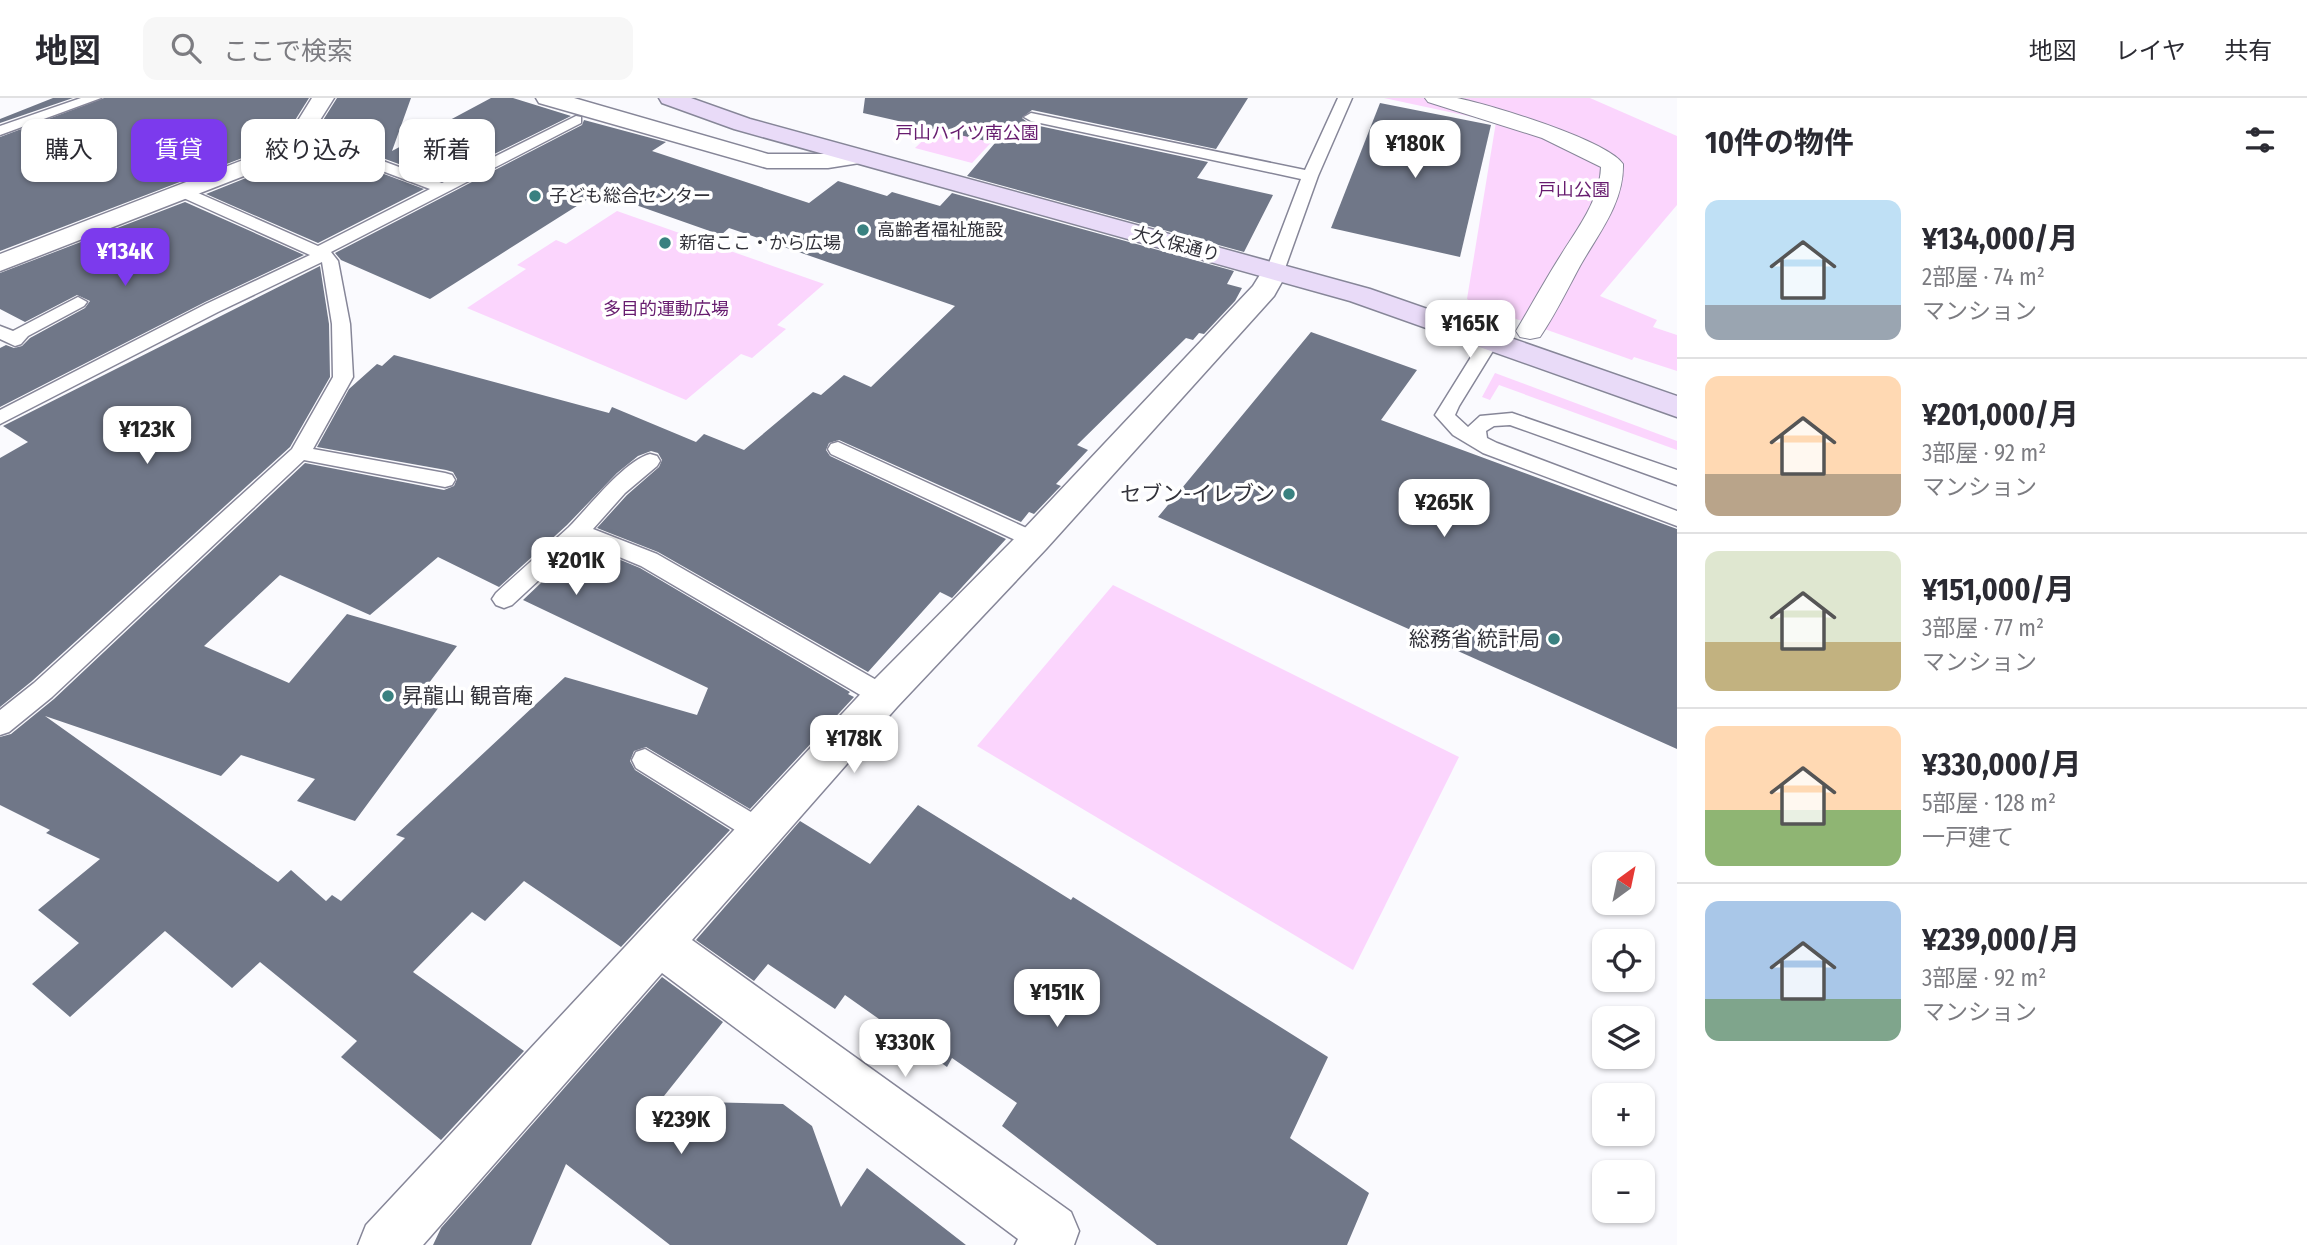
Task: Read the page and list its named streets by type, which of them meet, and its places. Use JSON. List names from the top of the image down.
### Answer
{
  "streets": {
    "main road": ["大久保通り"]
  },
  "parks": ["戸山ハイツ南公園", "戸山公園", "多目的運動広場"],
  "places": [
    "子ども総合センター",
    "高齢者福祉施設",
    "新宿ここ・から広場",
    "セブン-イレブン",
    "総務省 統計局",
    "昇龍山 観音庵"
  ],
  "north": "top right",
  "page": {
    "header": "地図",
    "search": "ここで検索",
    "nav": ["地図", "レイヤ", "共有"],
    "heading": "10件の物件",
    "chip": [
      "購入",
      "賃貸",
      "絞り込み",
      "新着"
    ],
    "price": [
      "¥180K",
      "¥134K",
      "¥165K",
      "¥123K",
      "¥265K",
      "¥201K",
      "¥178K",
      "¥151K",
      "¥330K",
      "¥239K"
    ],
    "list": [
      {
        "name": "¥134,000/月",
        "note": "2部屋 · 74 m² · マンション"
      },
      {
        "name": "¥201,000/月",
        "note": "3部屋 · 92 m² · マンション"
      },
      {
        "name": "¥151,000/月",
        "note": "3部屋 · 77 m² · マンション"
      },
      {
        "name": "¥330,000/月",
        "note": "5部屋 · 128 m² · 一戸建て"
      },
      {
        "name": "¥239,000/月",
        "note": "3部屋 · 92 m² · マンション"
      }
    ],
    "map_buttons": ["+", "−"]
  }
}
